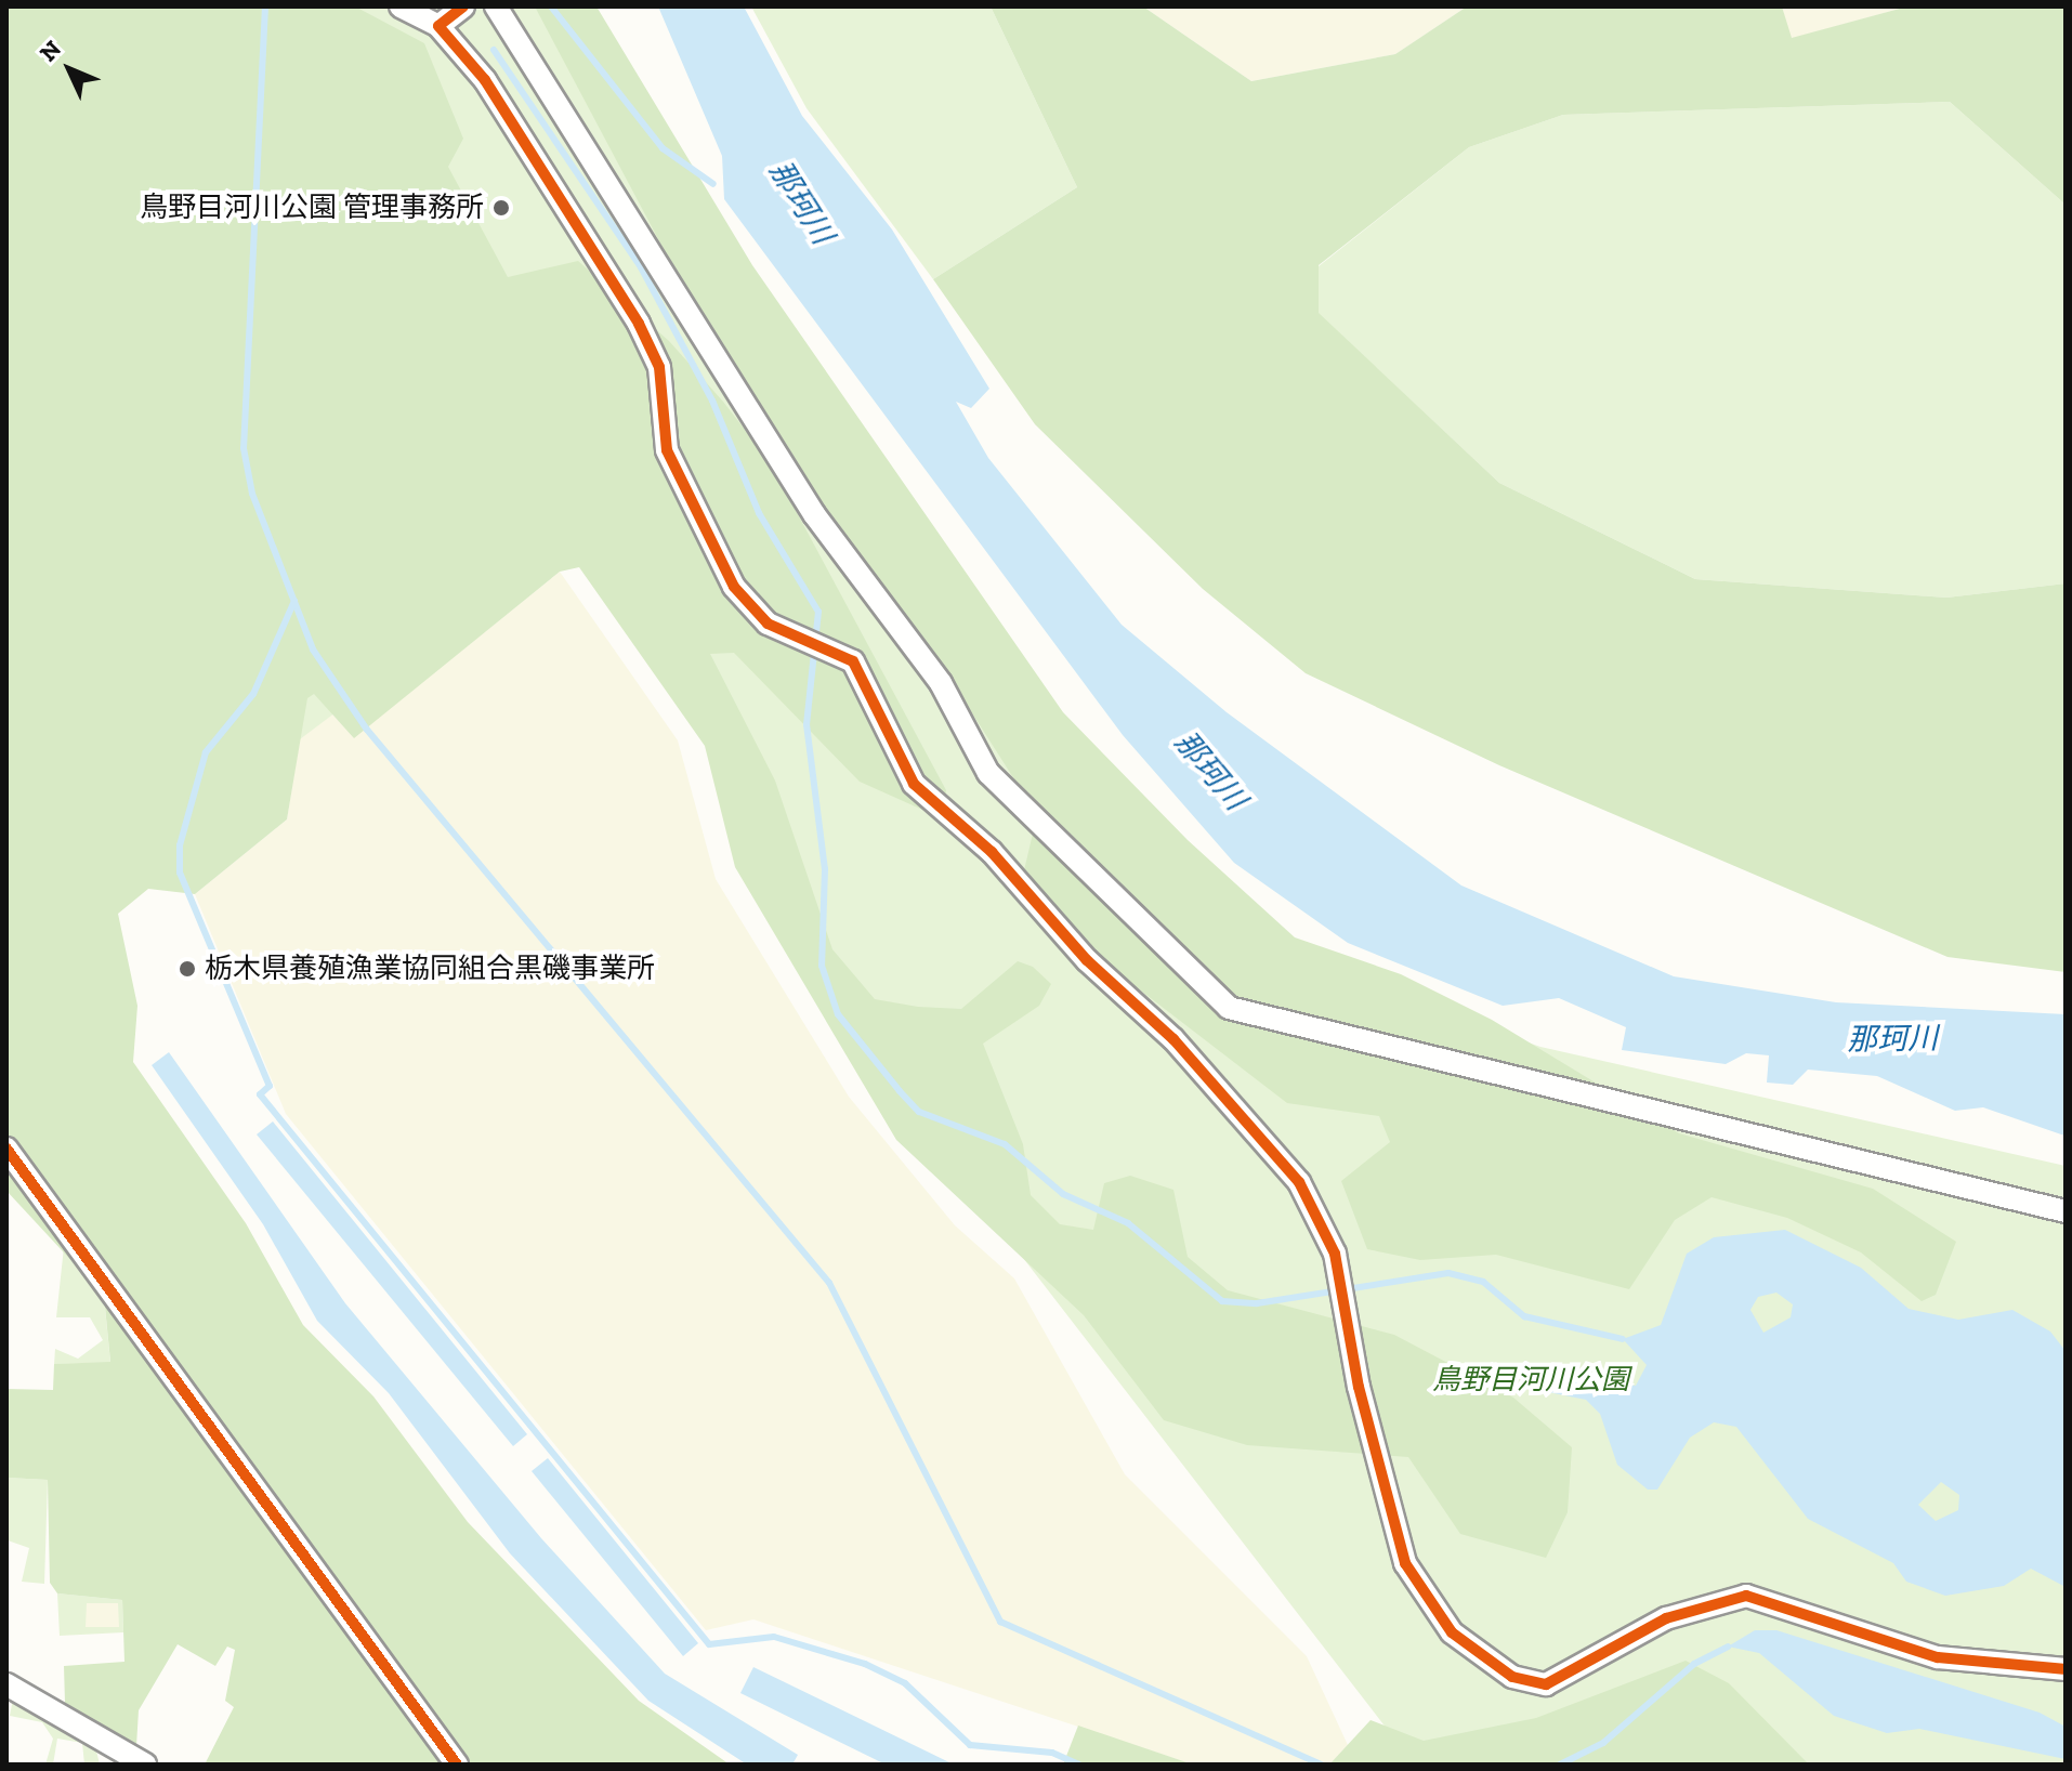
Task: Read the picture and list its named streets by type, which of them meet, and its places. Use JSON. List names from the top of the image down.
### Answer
{
  "water": ["那珂川"],
  "parks": ["鳥野目河川公園"],
  "places": ["鳥野目河川公園 管理事務所", "栃木県養殖漁業協同組合黒磯事業所"],
  "north": "top left"
}
